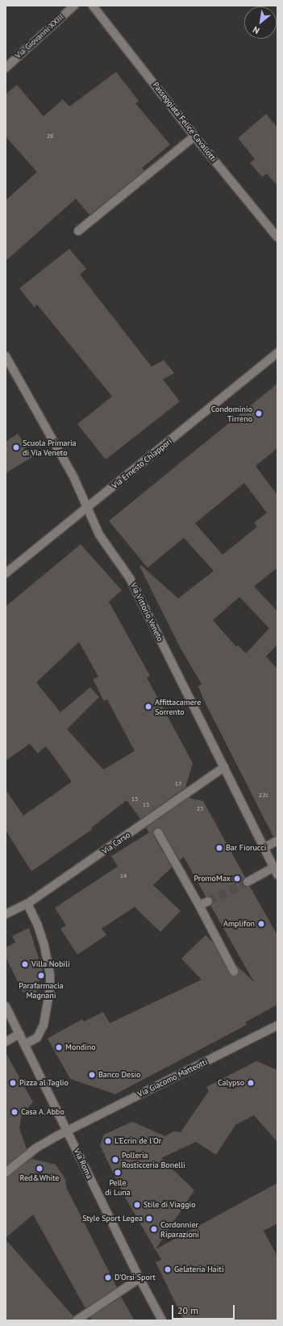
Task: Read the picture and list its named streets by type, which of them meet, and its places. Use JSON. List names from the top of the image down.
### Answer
{
  "streets": {
    "street": [
      "Via Giovanni XXIII",
      "Passeggiata Felice Cavallotti",
      "Via Ernesto Chiappori",
      "Via Vittorio Veneto",
      "Via Carso",
      "Via Giacomo Matteotti",
      "Via Roma"
    ]
  },
  "crossings": [
    ["Via Ernesto Chiappori", "Via Vittorio Veneto"],
    ["Via Vittorio Veneto", "Via Carso"],
    ["Via Giacomo Matteotti", "Via Roma"]
  ],
  "places": [
    "Condominio Tirreno",
    "Scuola Primaria di Via Veneto",
    "Affittacamere Sorrento",
    "Bar Fiorucci",
    "PromoMax",
    "Amplifon",
    "Villa Nobili",
    "Parafarmacia Magnani",
    "Mondino",
    "Banco Desio",
    "Pizza al Taglio",
    "Calypso",
    "Casa A. Abbo",
    "L'Ecrin de l'Or",
    "Polleria Rosticceria Bonelli",
    "Red&White",
    "Pelle di Luna",
    "Stile di Viaggio",
    "Style Sport Legea",
    "Cordonnier Riparazioni",
    "Gelateria Haiti",
    "D'Orsi Sport"
  ],
  "house_numbers": [
    "28",
    "17",
    "22c",
    "15",
    "15",
    "23",
    "14"
  ],
  "scale_bar": "20 m",
  "north": "bottom left"
}
